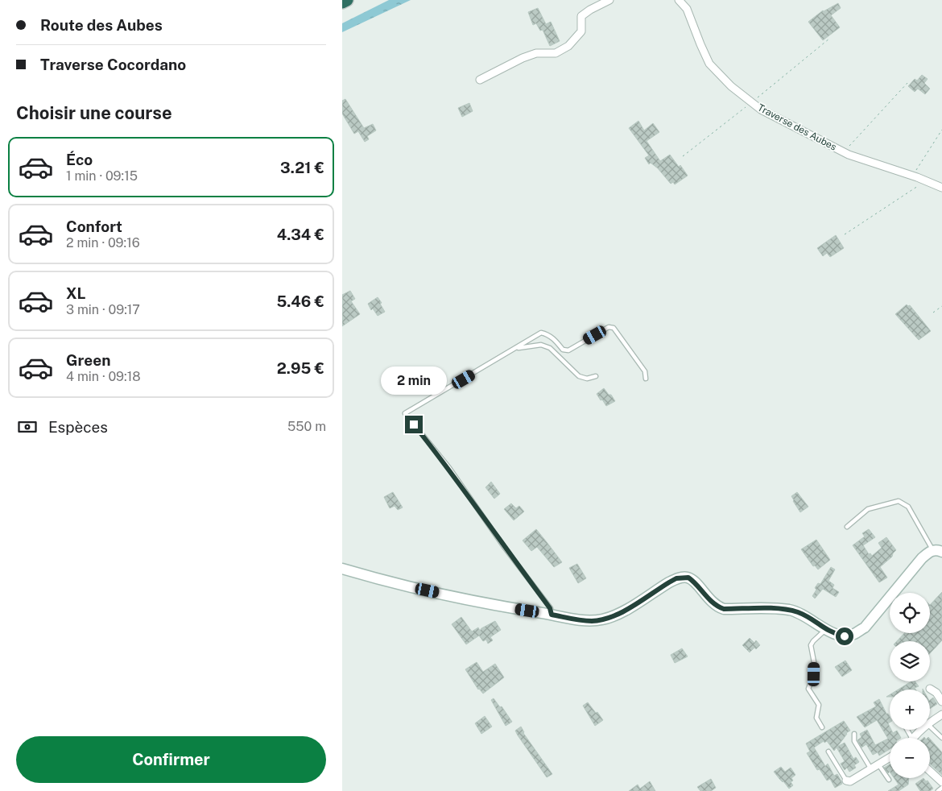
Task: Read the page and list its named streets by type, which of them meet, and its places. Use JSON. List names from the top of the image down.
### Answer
{
  "streets": {
    "street": ["Traverse des Aubes"]
  },
  "page": {
    "banner": ["Route des Aubes", "Traverse Cocordano"],
    "heading": "Choisir une course",
    "list": [
      {
        "name": "Éco",
        "note": "1 min · 09:15",
        "value": "3.21 €"
      },
      {
        "name": "Confort",
        "note": "2 min · 09:16",
        "value": "4.34 €"
      },
      {
        "name": "XL",
        "note": "3 min · 09:17",
        "value": "5.46 €"
      },
      {
        "name": "Green",
        "note": "4 min · 09:18",
        "value": "2.95 €"
      }
    ],
    "bubble": "2 min",
    "pay": ["Espèces", "550 m"],
    "map_buttons": ["+", "−"],
    "buttons": "Confirmer"
  }
}
